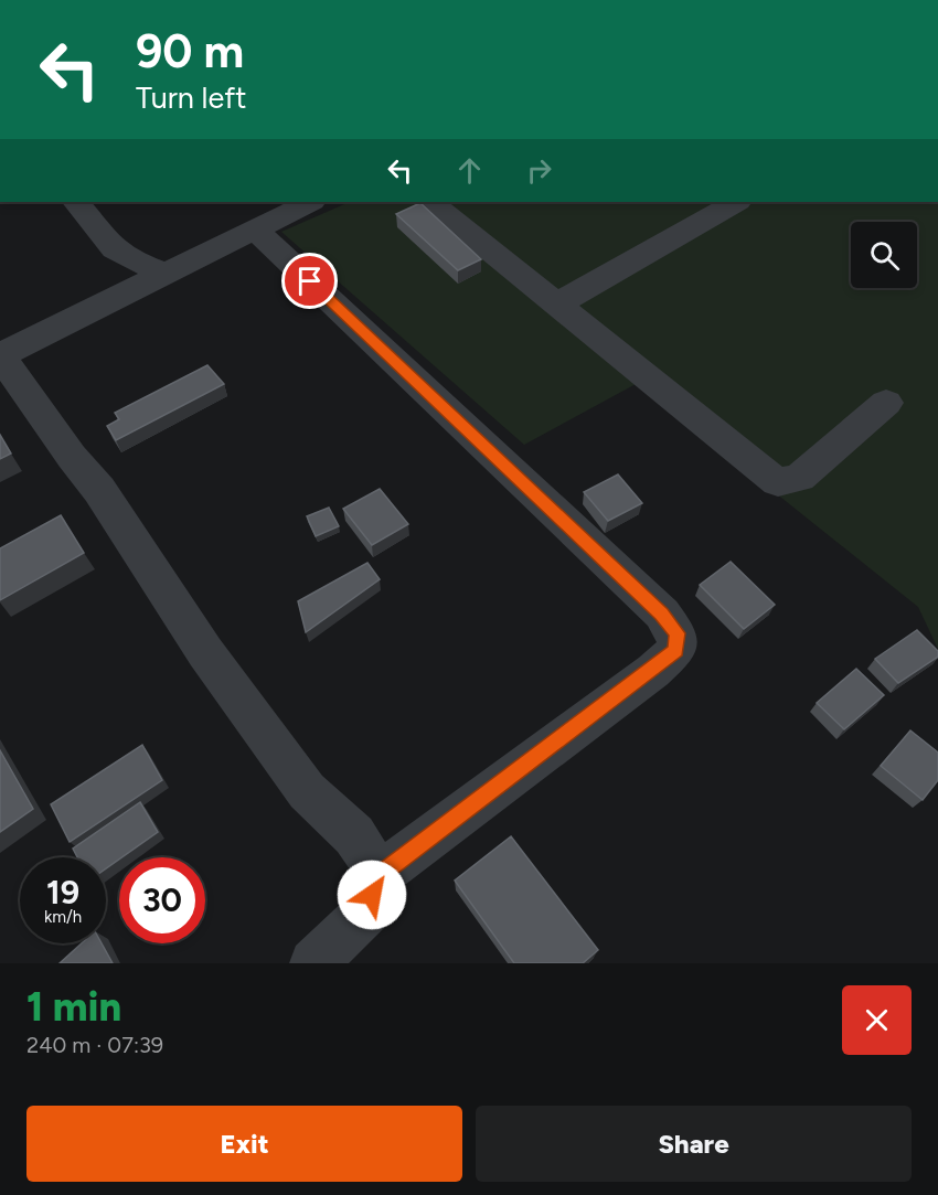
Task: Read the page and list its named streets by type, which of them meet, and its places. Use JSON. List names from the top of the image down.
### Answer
{
  "page": {
    "turn": ["90 m", "Turn left"],
    "speed": "19 km/h",
    "limit": "30",
    "heading": ["1 min", "240 m · 07:39"],
    "buttons": ["Exit", "Share"]
  }
}
